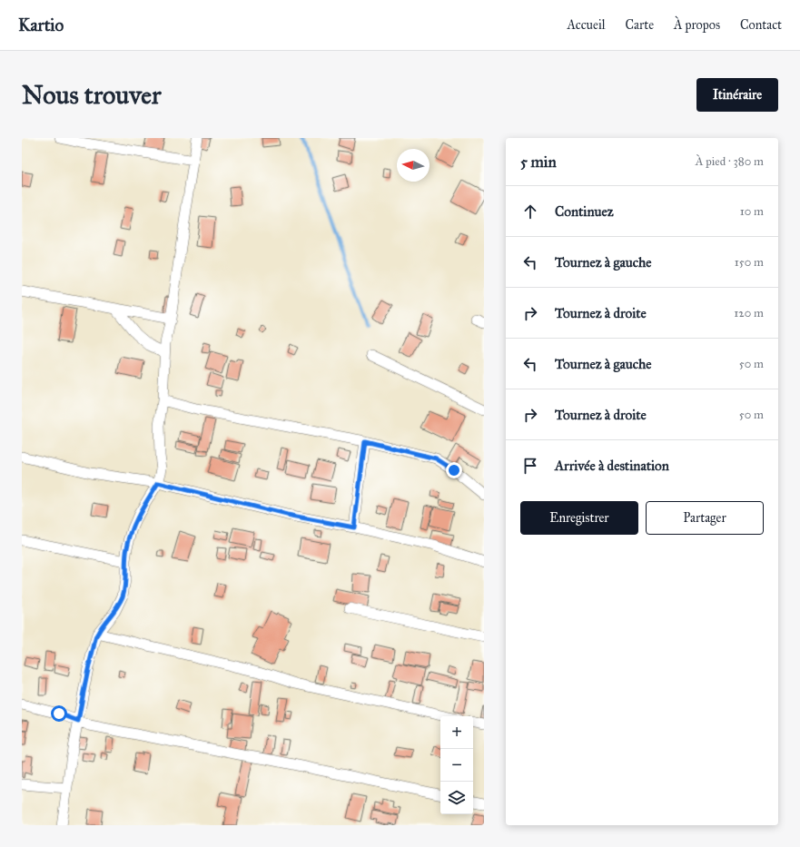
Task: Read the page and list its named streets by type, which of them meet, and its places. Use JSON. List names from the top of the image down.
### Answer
{
  "north": "left",
  "page": {
    "header": "Kartio",
    "nav": [
      "Accueil",
      "Carte",
      "À propos",
      "Contact"
    ],
    "buttons": [
      "Itinéraire",
      ["Enregistrer", "Partager"]
    ],
    "title": "Nous trouver",
    "heading": ["5 min", "À pied · 380 m"],
    "list": [
      ["Continuez", "10 m"],
      ["Tournez à gauche", "150 m"],
      ["Tournez à droite", "120 m"],
      ["Tournez à gauche", "50 m"],
      ["Tournez à droite", "50 m"],
      "Arrivée à destination"
    ],
    "map_buttons": ["+", "−"]
  }
}
